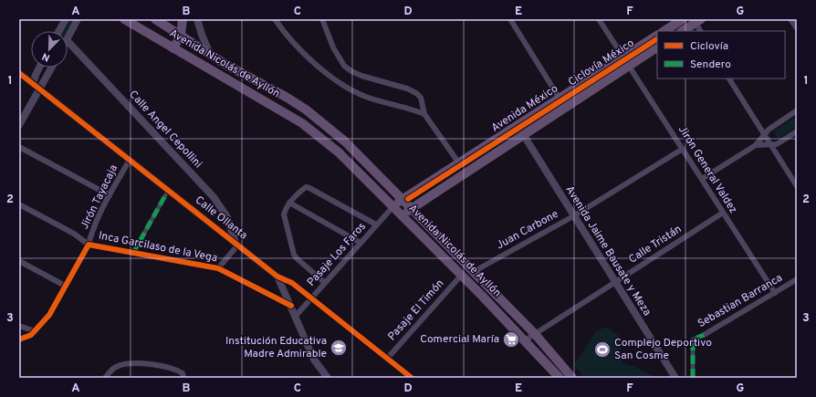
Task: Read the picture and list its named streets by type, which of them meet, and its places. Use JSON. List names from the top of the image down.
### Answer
{
  "streets": {
    "main road": ["Avenida Nicolás de Ayllón", "Avenida México"],
    "street": [
      "Calle Angel Cepollini",
      "Jirón General Valdez",
      "Jirón Tayacaja",
      "Calle Ollanta",
      "Juan Carbone",
      "Calle Tristán",
      "Inca Garcilaso de la Vega",
      "Avenida Jaime Bausate y Meza",
      "Pasaje Los Faros",
      "Sebastian Barranca",
      "Pasaje El Timón"
    ],
    "cycle path": ["Ciclovía México"]
  },
  "crossings": [
    ["Avenida Nicolás de Ayllón", "Avenida México"],
    ["Avenida Nicolás de Ayllón", "Juan Carbone"],
    ["Avenida Nicolás de Ayllón", "Calle Tristán"],
    ["Avenida Nicolás de Ayllón", "Pasaje Los Faros"],
    ["Avenida Nicolás de Ayllón", "Pasaje El Timón"],
    ["Avenida México", "Jirón General Valdez"],
    ["Avenida México", "Avenida Jaime Bausate y Meza"],
    ["Avenida México", "Pasaje Los Faros"],
    ["Calle Angel Cepollini", "Calle Ollanta"],
    ["Jirón General Valdez", "Juan Carbone"],
    ["Jirón General Valdez", "Calle Tristán"],
    ["Jirón General Valdez", "Sebastian Barranca"],
    ["Jirón Tayacaja", "Calle Ollanta"],
    ["Jirón Tayacaja", "Inca Garcilaso de la Vega"],
    ["Calle Ollanta", "Pasaje Los Faros"],
    ["Calle Ollanta", "Pasaje El Timón"],
    ["Juan Carbone", "Avenida Jaime Bausate y Meza"],
    ["Calle Tristán", "Avenida Jaime Bausate y Meza"]
  ],
  "places": {
    "supermarket": ["Comercial María"],
    "school or university": ["Institución Educativa Madre Admirable"],
    "sports": ["Complejo Deportivo San Cosme"]
  },
  "legend": ["Ciclovía", "Sendero"],
  "north": "bottom left",
  "grid": {
    "columns": [
      "A",
      "B",
      "C",
      "D",
      "E",
      "F",
      "G"
    ],
    "rows": ["1", "2", "3"]
  }
}
